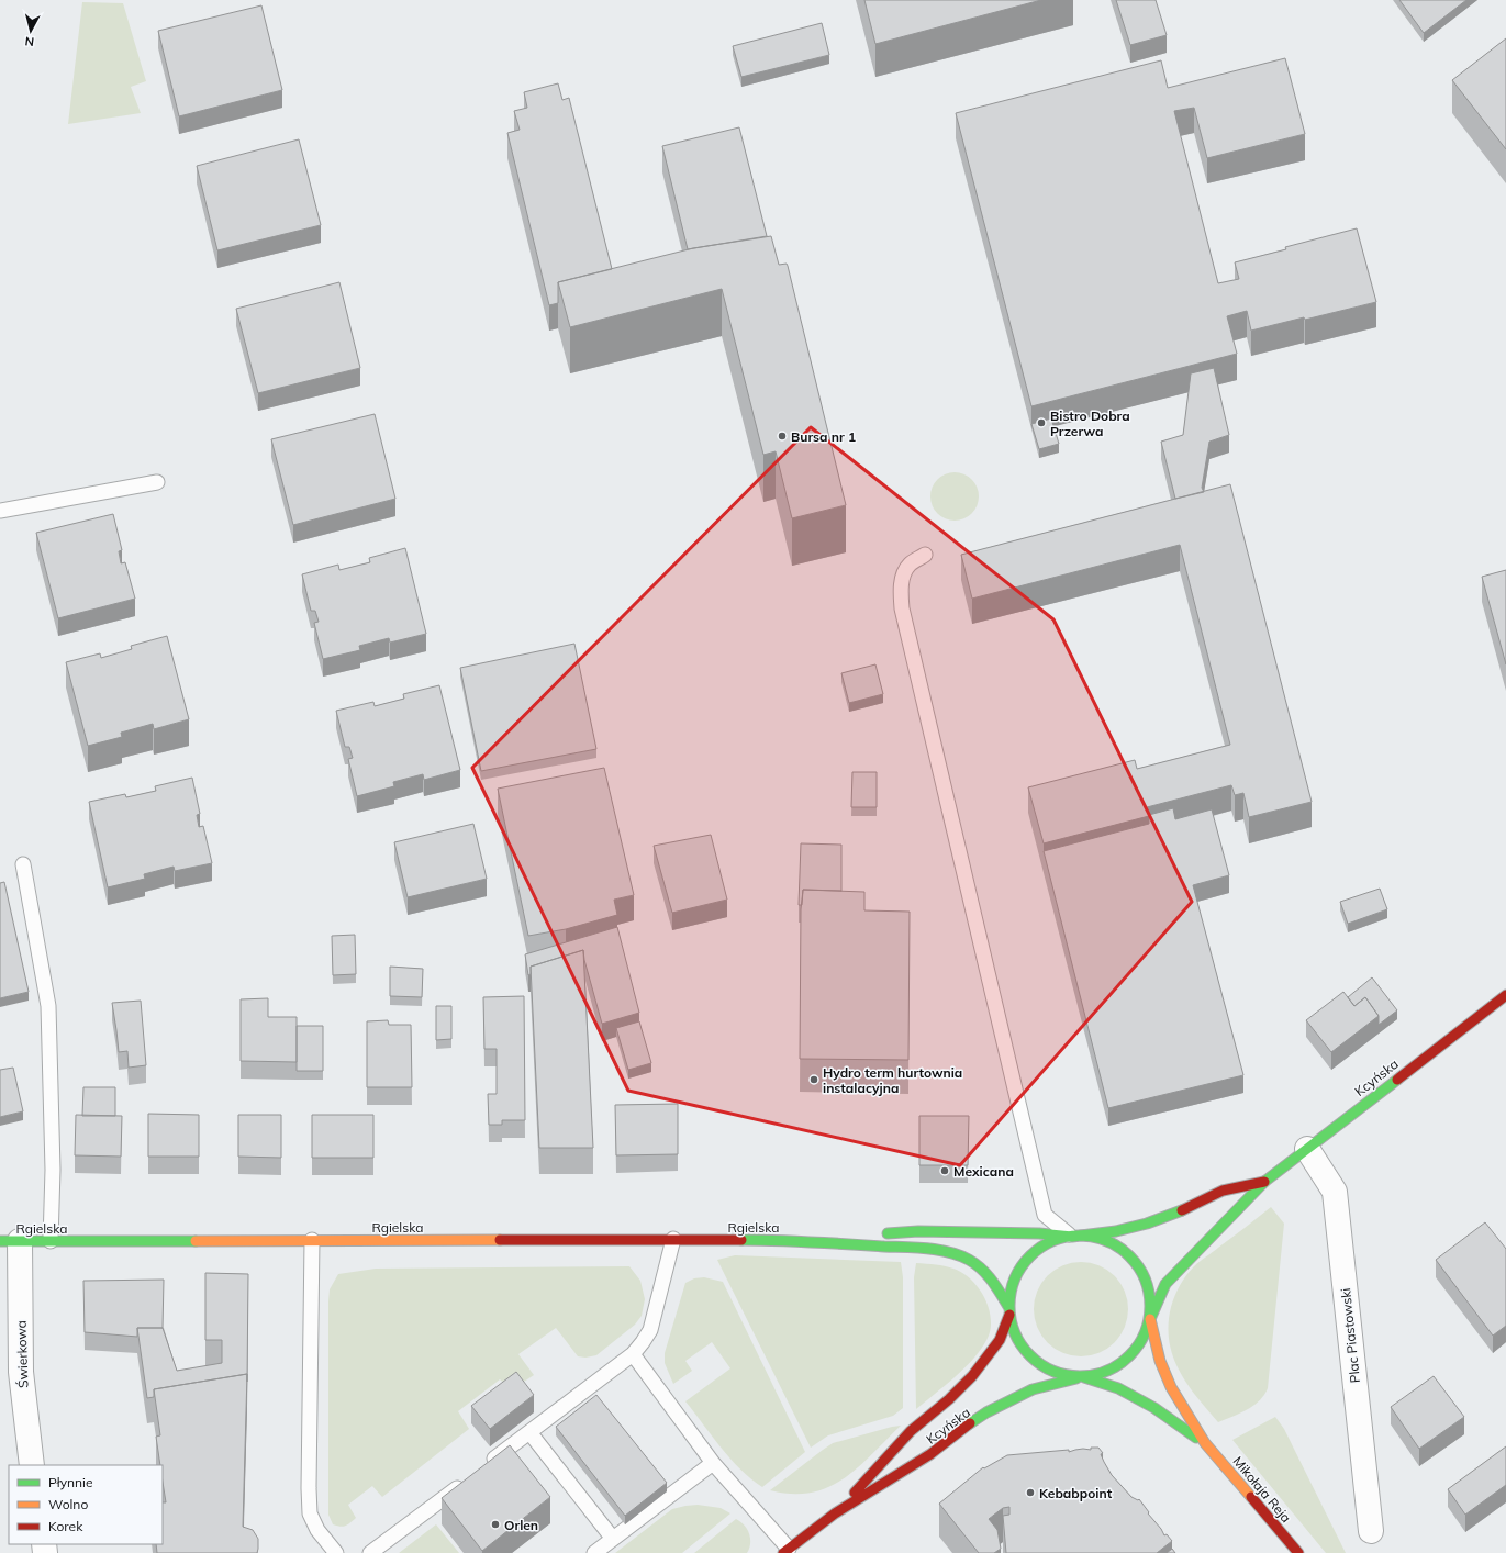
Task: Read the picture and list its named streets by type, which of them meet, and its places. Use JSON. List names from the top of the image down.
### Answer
{
  "streets": {
    "street": [
      "Kcyńska",
      "Rgielska",
      "Plac Piastowski",
      "Świerkowa",
      "Mikołaja Reja"
    ]
  },
  "crossings": [
    ["Kcyńska", "Rgielska"],
    ["Kcyńska", "Plac Piastowski"],
    ["Kcyńska", "Mikołaja Reja"],
    ["Rgielska", "Świerkowa"],
    ["Rgielska", "Mikołaja Reja"]
  ],
  "places": [
    "Bistro Dobra Przerwa",
    "Bursa nr 1",
    "Hydro term hurtownia instalacyjna",
    "Mexicana",
    "Kebabpoint",
    "Orlen"
  ],
  "legend": ["Płynnie", "Wolno", "Korek"],
  "north": "bottom"
}
